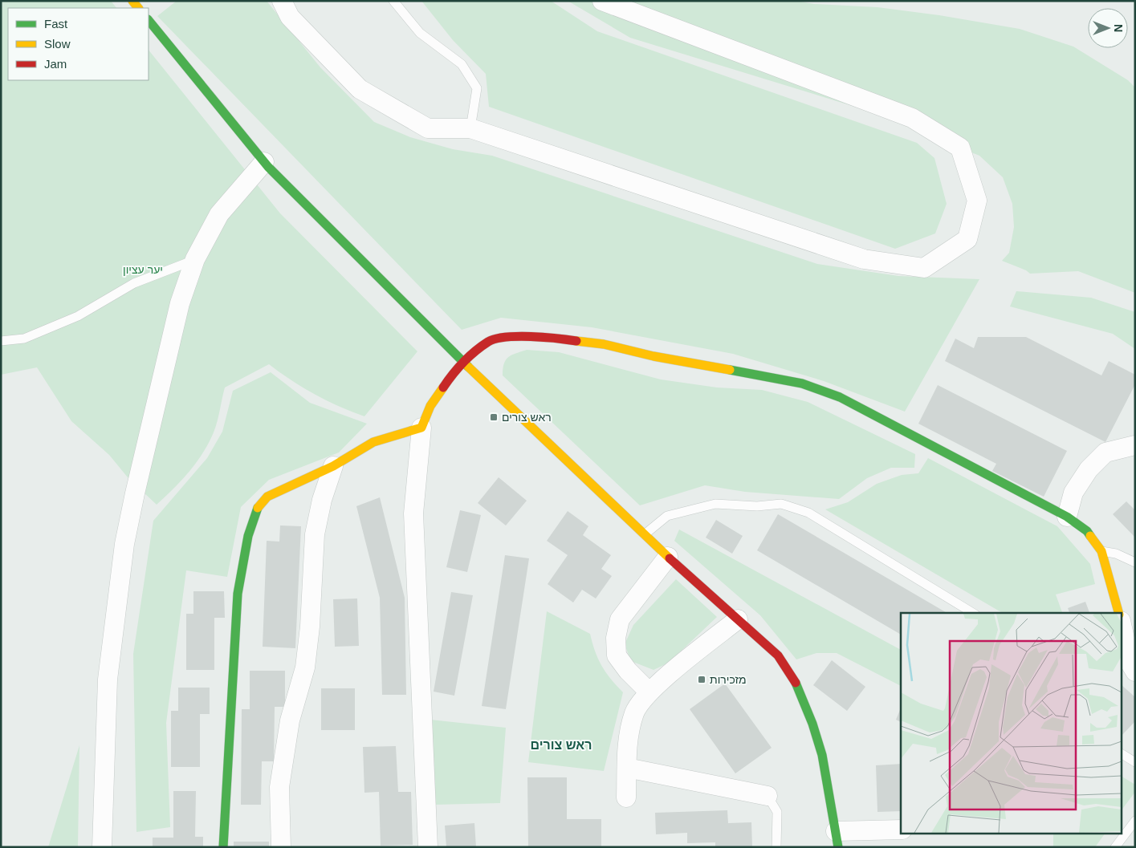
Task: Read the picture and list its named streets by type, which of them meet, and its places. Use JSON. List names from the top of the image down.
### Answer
{
  "districts": ["ראש צורים"],
  "parks": ["יער עציון"],
  "places": {
    "transit": ["ראש צורים", "מזכירות"]
  },
  "legend": ["Fast", "Slow", "Jam"],
  "north": "right"
}
